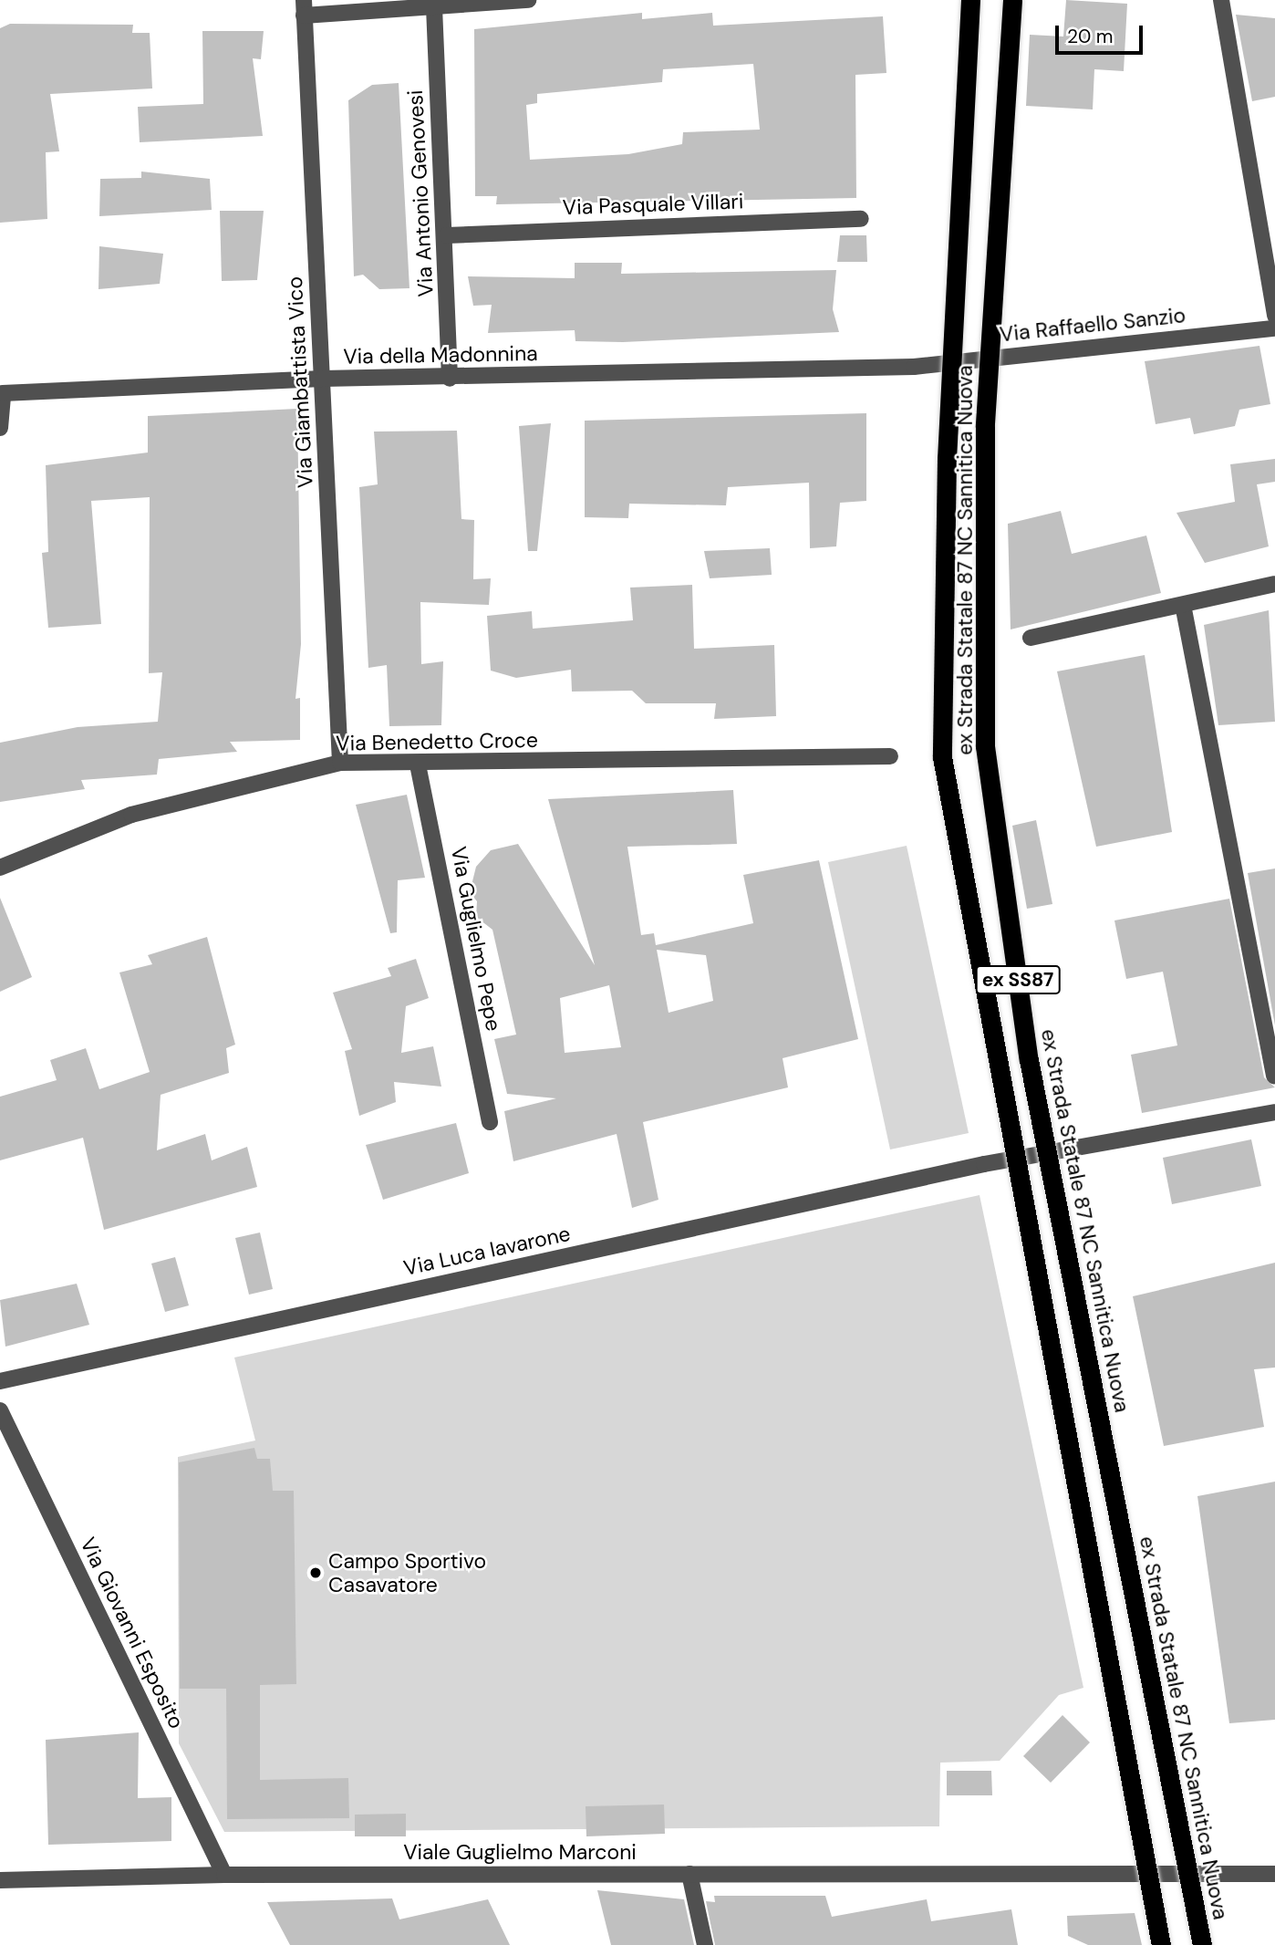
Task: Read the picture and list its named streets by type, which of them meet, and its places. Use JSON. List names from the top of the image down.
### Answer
{
  "streets": {
    "highway": ["ex Strada Statale 87 NC Sannitica Nuova", "ex SS87"],
    "street": [
      "Via Antonio Genovesi",
      "Via Pasquale Villari",
      "Via Raffaello Sanzio",
      "Via della Madonnina",
      "Via Giambattista Vico",
      "Via Benedetto Croce",
      "Via Guglielmo Pepe",
      "Via Luca Iavarone",
      "Via Giovanni Esposito",
      "Viale Guglielmo Marconi"
    ]
  },
  "crossings": [
    ["Via Antonio Genovesi", "Via Pasquale Villari"],
    ["Via Antonio Genovesi", "Via della Madonnina"],
    ["Via Raffaello Sanzio", "Via della Madonnina"],
    ["Via della Madonnina", "Via Giambattista Vico"],
    ["Via Giambattista Vico", "Via Benedetto Croce"],
    ["Via Benedetto Croce", "Via Guglielmo Pepe"],
    ["Via Giovanni Esposito", "Viale Guglielmo Marconi"]
  ],
  "places": ["Campo Sportivo Casavatore"],
  "scale_bar": "20 m"
}
